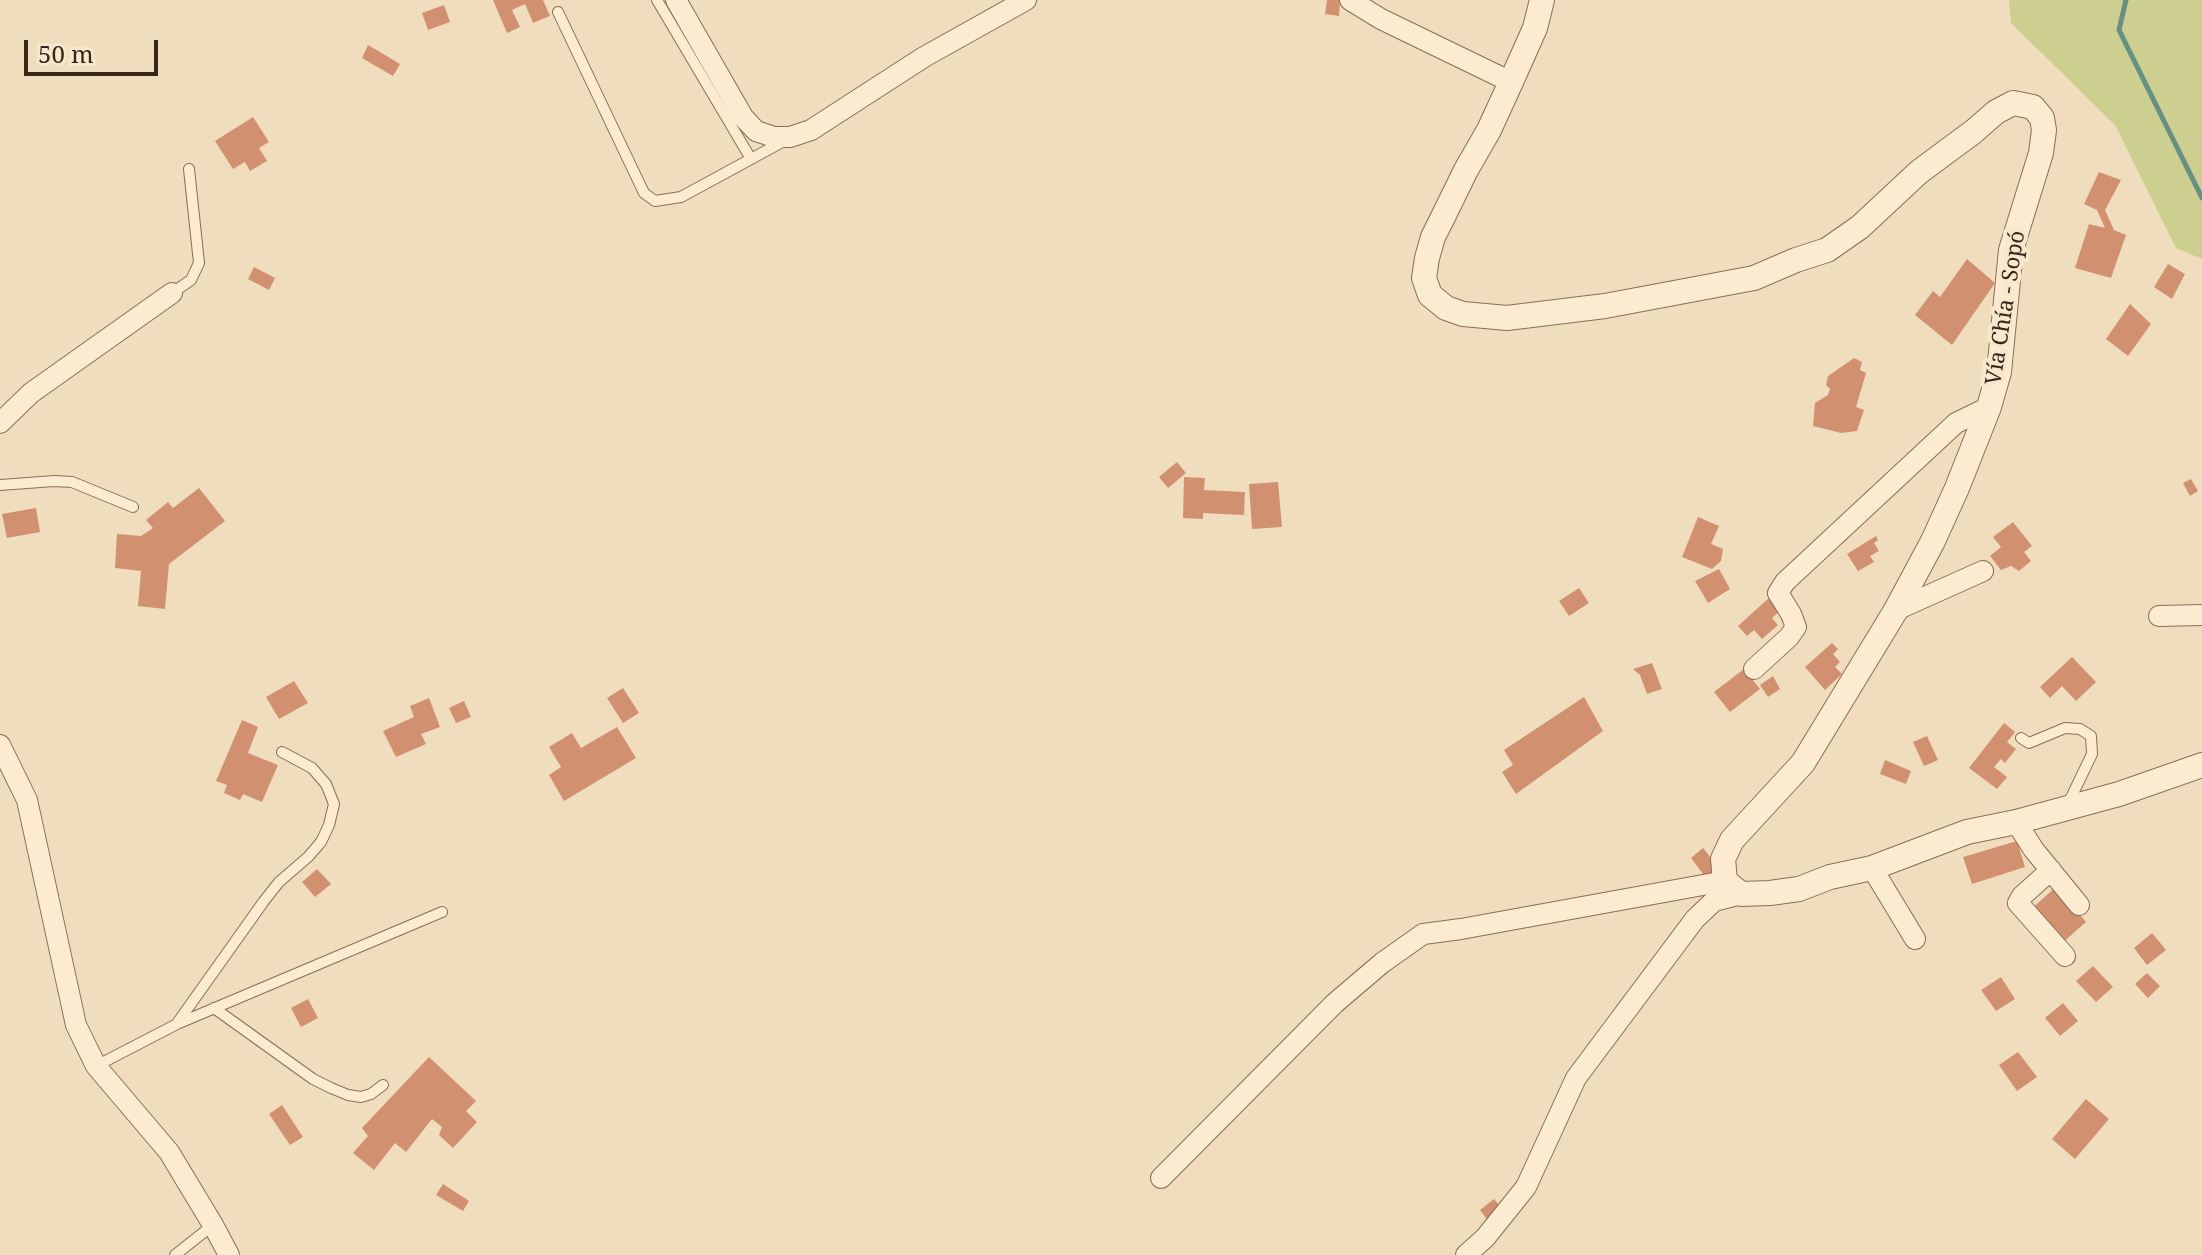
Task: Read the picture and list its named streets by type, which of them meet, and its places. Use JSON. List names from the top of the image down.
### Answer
{
  "streets": {
    "street": ["Vía Chía - Sopó"]
  },
  "scale_bar": "50 m"
}
